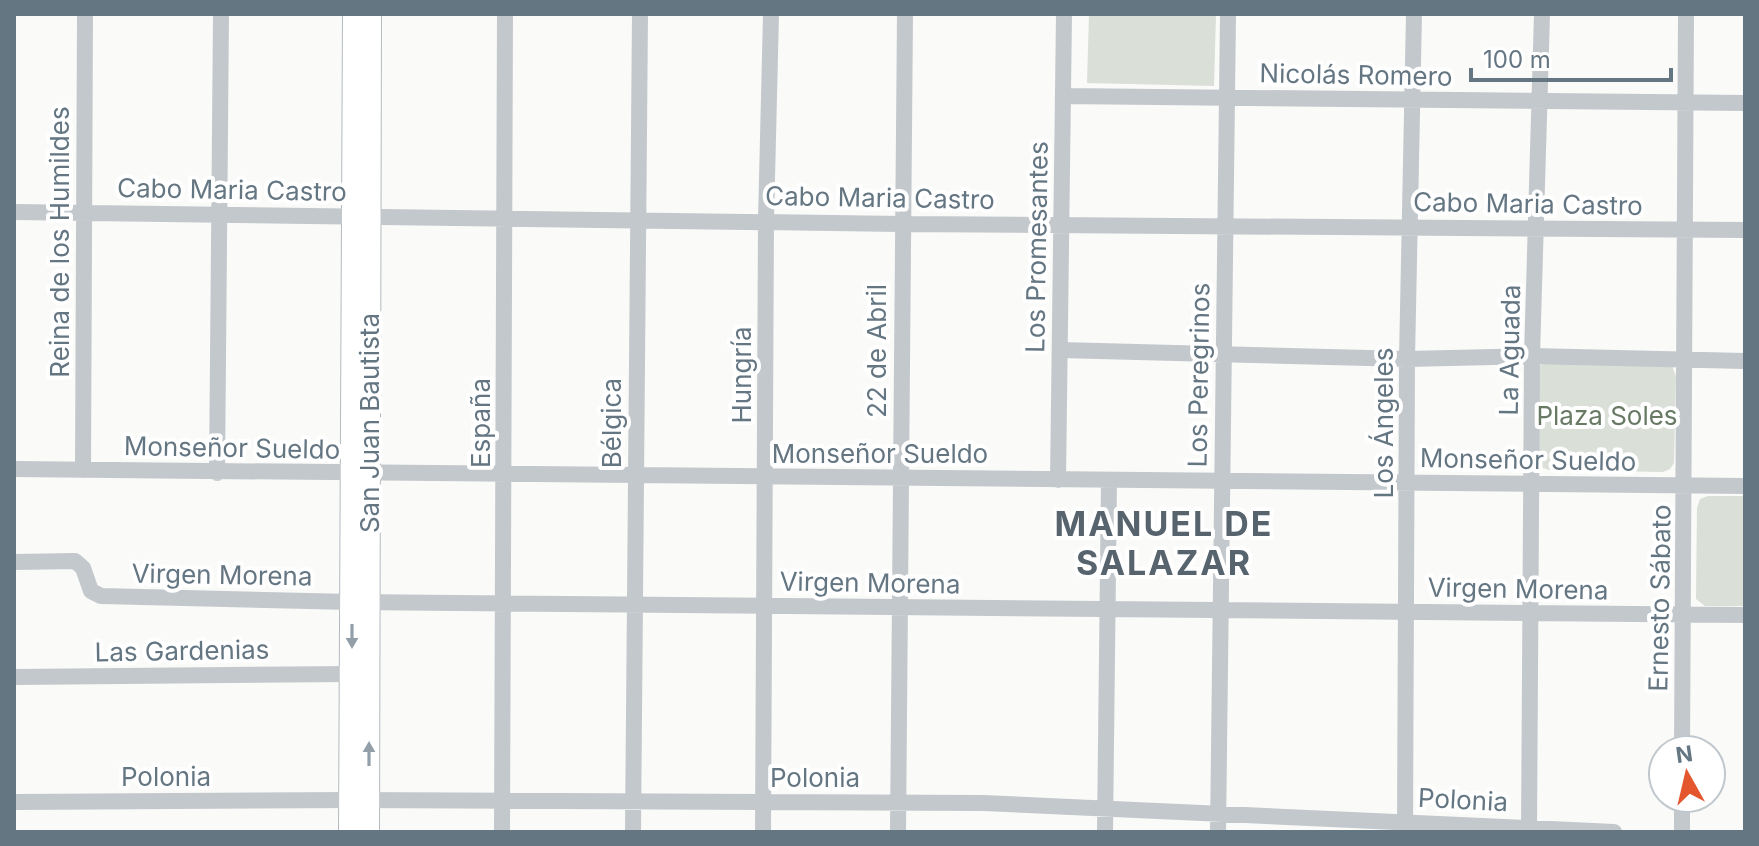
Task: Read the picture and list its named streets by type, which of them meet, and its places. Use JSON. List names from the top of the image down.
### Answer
{
  "streets": {
    "street": [
      "Nicolás Romero",
      "Cabo Maria Castro",
      "Reina de los Humildes",
      "Los Promesantes",
      "La Aguada",
      "22 de Abril",
      "Hungría",
      "Los Peregrinos",
      "San Juan Bautista",
      "España",
      "Bélgica",
      "Los Ángeles",
      "Monseñor Sueldo",
      "Virgen Morena",
      "Ernesto Sábato",
      "Las Gardenias",
      "Polonia"
    ]
  },
  "crossings": [
    ["Nicolás Romero", "Los Promesantes"],
    ["Nicolás Romero", "La Aguada"],
    ["Nicolás Romero", "Los Peregrinos"],
    ["Nicolás Romero", "Los Ángeles"],
    ["Nicolás Romero", "Ernesto Sábato"],
    ["Cabo Maria Castro", "Reina de los Humildes"],
    ["Cabo Maria Castro", "Los Promesantes"],
    ["Cabo Maria Castro", "La Aguada"],
    ["Cabo Maria Castro", "22 de Abril"],
    ["Cabo Maria Castro", "Hungría"],
    ["Cabo Maria Castro", "Los Peregrinos"],
    ["Cabo Maria Castro", "San Juan Bautista"],
    ["Cabo Maria Castro", "España"],
    ["Cabo Maria Castro", "Bélgica"],
    ["Cabo Maria Castro", "Los Ángeles"],
    ["Cabo Maria Castro", "Ernesto Sábato"],
    ["Reina de los Humildes", "Monseñor Sueldo"],
    ["Los Promesantes", "Monseñor Sueldo"],
    ["La Aguada", "Monseñor Sueldo"],
    ["La Aguada", "Virgen Morena"],
    ["La Aguada", "Polonia"],
    ["22 de Abril", "Monseñor Sueldo"],
    ["22 de Abril", "Virgen Morena"],
    ["22 de Abril", "Polonia"],
    ["Hungría", "Monseñor Sueldo"],
    ["Hungría", "Virgen Morena"],
    ["Hungría", "Polonia"],
    ["Los Peregrinos", "Monseñor Sueldo"],
    ["Los Peregrinos", "Virgen Morena"],
    ["Los Peregrinos", "Polonia"],
    ["San Juan Bautista", "Monseñor Sueldo"],
    ["San Juan Bautista", "Virgen Morena"],
    ["San Juan Bautista", "Las Gardenias"],
    ["San Juan Bautista", "Polonia"],
    ["España", "Monseñor Sueldo"],
    ["España", "Virgen Morena"],
    ["España", "Polonia"],
    ["Bélgica", "Monseñor Sueldo"],
    ["Bélgica", "Virgen Morena"],
    ["Bélgica", "Polonia"],
    ["Los Ángeles", "Monseñor Sueldo"],
    ["Los Ángeles", "Virgen Morena"],
    ["Los Ángeles", "Polonia"],
    ["Monseñor Sueldo", "Ernesto Sábato"],
    ["Virgen Morena", "Ernesto Sábato"]
  ],
  "districts": ["MANUEL DE SALAZAR"],
  "parks": ["Plaza Soles"],
  "scale_bar": "100 m",
  "north": "top"
}
